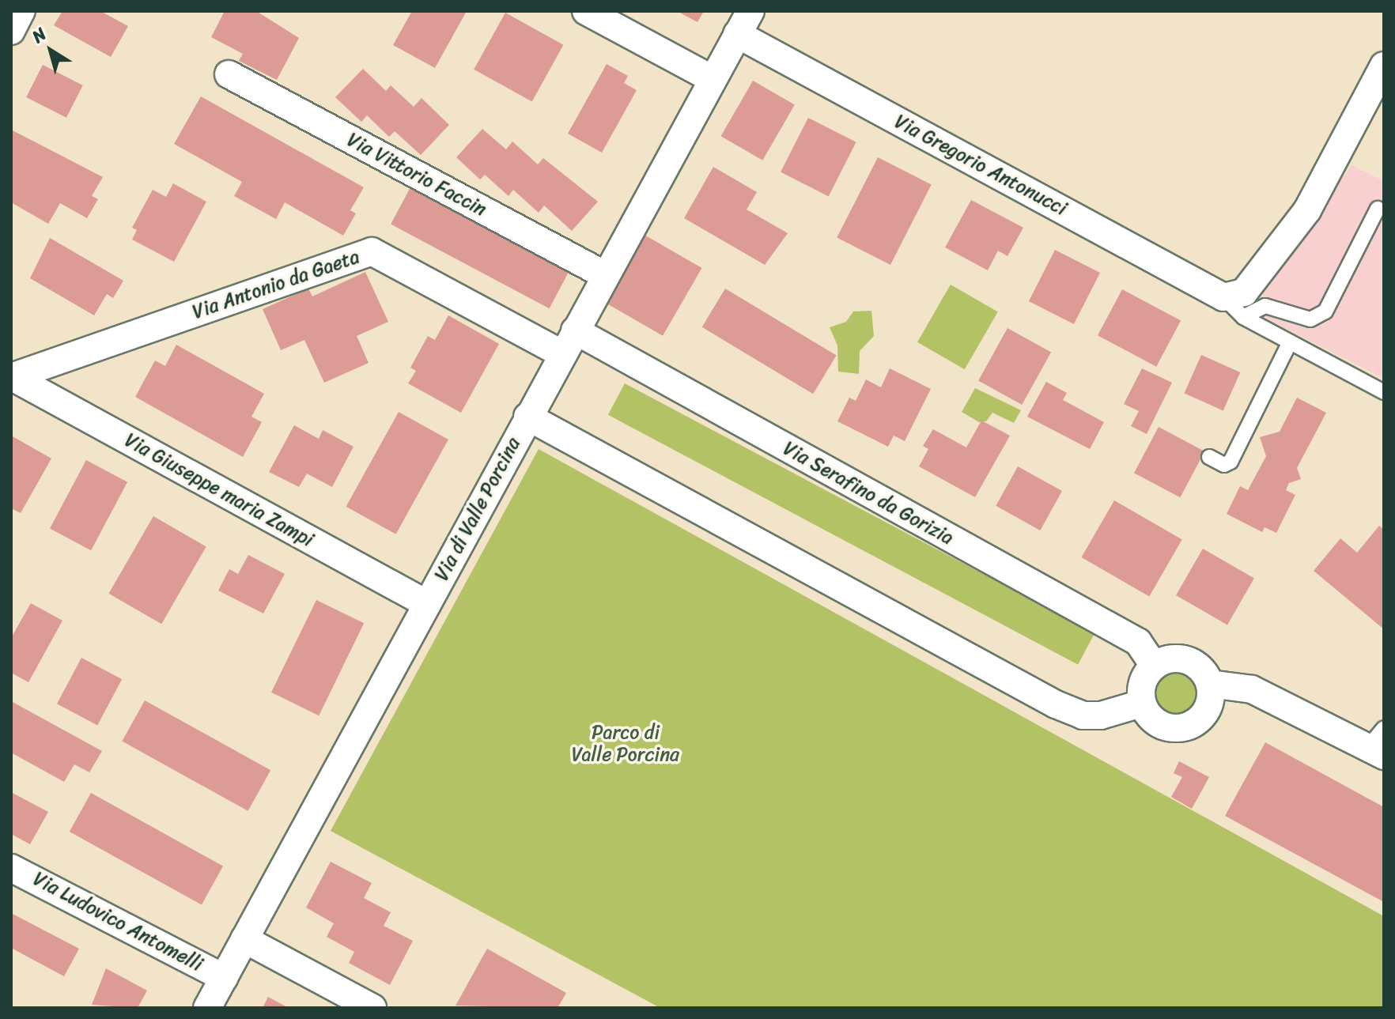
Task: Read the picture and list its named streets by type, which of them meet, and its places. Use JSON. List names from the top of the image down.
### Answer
{
  "streets": {
    "street": [
      "Via Gregorio Antonucci",
      "Via Vittorio Faccin",
      "Via Antonio da Gaeta",
      "Via Giuseppe maria Zampi",
      "Via Serafino da Gorizia",
      "Via di Valle Porcina",
      "Via Ludovico Antomelli"
    ]
  },
  "crossings": [
    ["Via Gregorio Antonucci", "Via di Valle Porcina"],
    ["Via Vittorio Faccin", "Via di Valle Porcina"],
    ["Via Antonio da Gaeta", "Via Giuseppe maria Zampi"],
    ["Via Antonio da Gaeta", "Via di Valle Porcina"],
    ["Via Giuseppe maria Zampi", "Via di Valle Porcina"],
    ["Via Serafino da Gorizia", "Via di Valle Porcina"],
    ["Via di Valle Porcina", "Via Ludovico Antomelli"]
  ],
  "parks": ["Parco di Valle Porcina"],
  "north": "top left"
}
